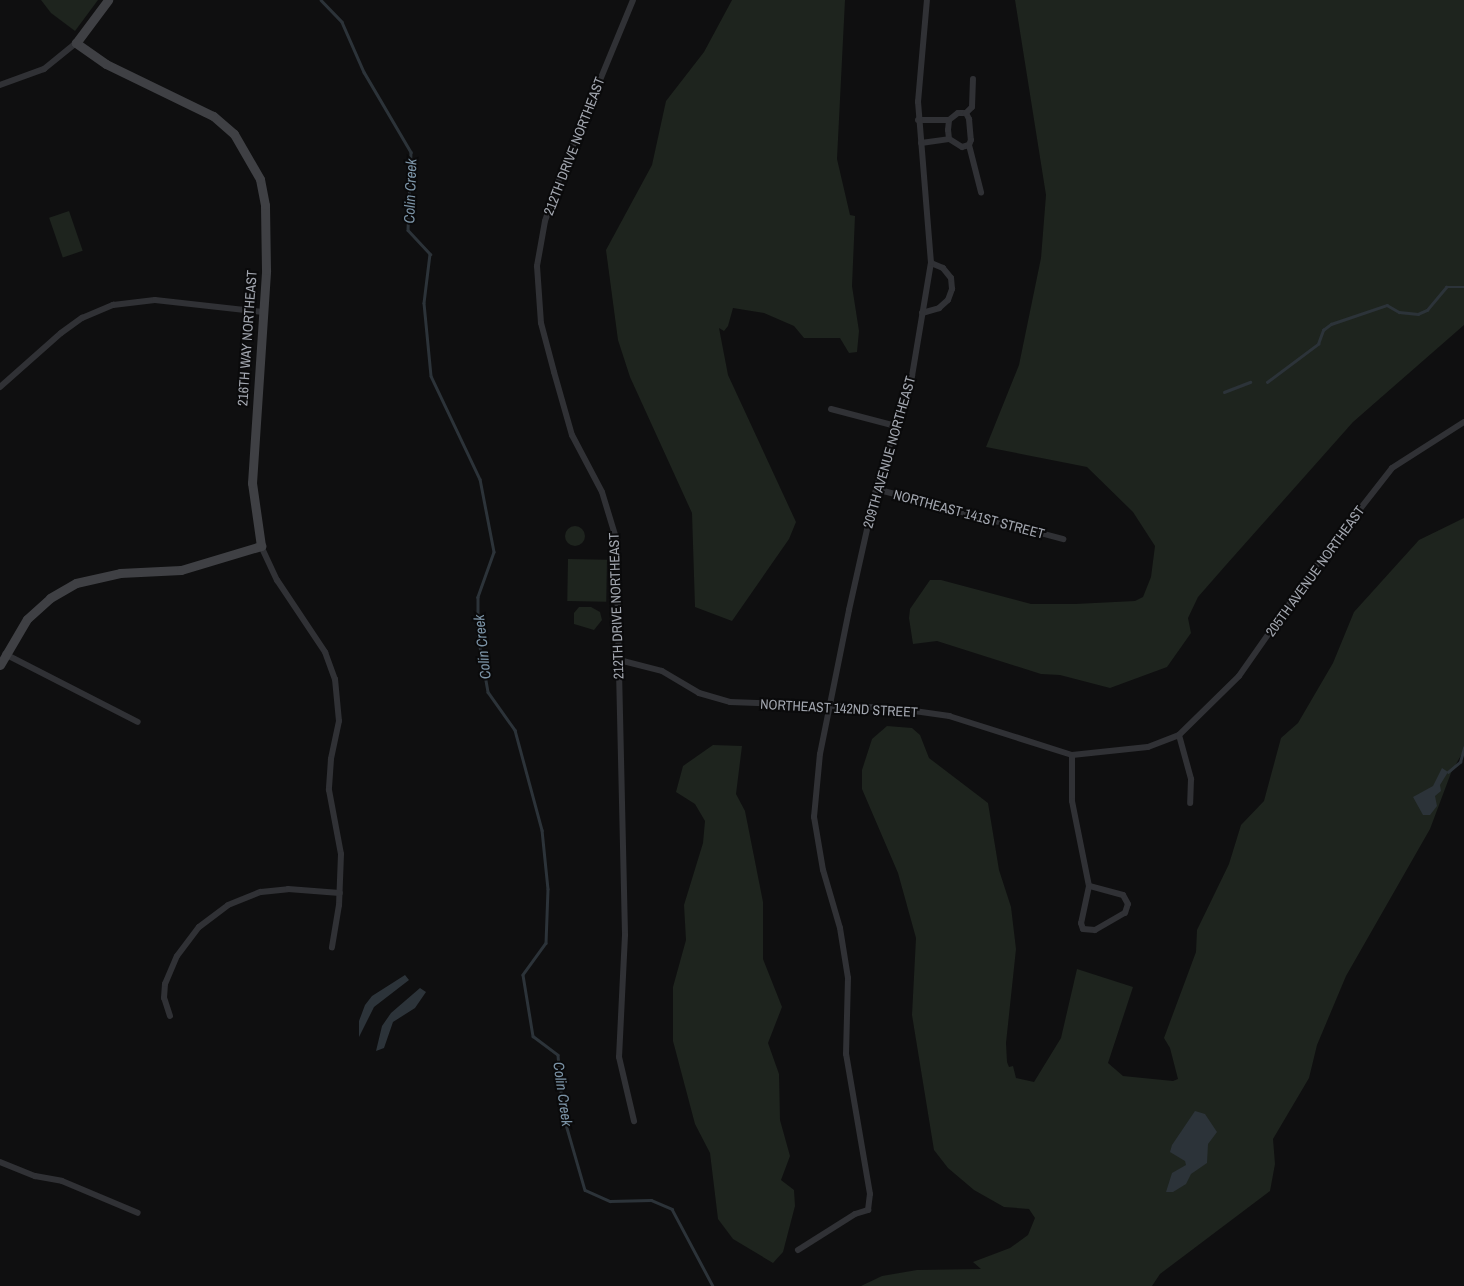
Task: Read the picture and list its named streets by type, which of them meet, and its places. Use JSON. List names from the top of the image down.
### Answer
{
  "streets": {
    "street": [
      "212TH DRIVE NORTHEAST",
      "216TH WAY NORTHEAST",
      "209TH AVENUE NORTHEAST",
      "NORTHEAST 141ST STREET",
      "205TH AVENUE NORTHEAST",
      "NORTHEAST 142ND STREET"
    ]
  },
  "crossings": [
    ["212TH DRIVE NORTHEAST", "NORTHEAST 142ND STREET"],
    ["209TH AVENUE NORTHEAST", "NORTHEAST 141ST STREET"],
    ["209TH AVENUE NORTHEAST", "NORTHEAST 142ND STREET"],
    ["205TH AVENUE NORTHEAST", "NORTHEAST 142ND STREET"]
  ],
  "water": ["Colin Creek"]
}
